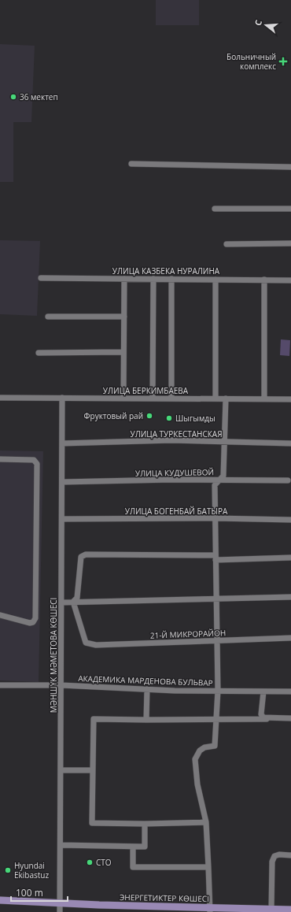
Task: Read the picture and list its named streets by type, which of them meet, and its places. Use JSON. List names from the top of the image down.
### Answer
{
  "streets": {
    "main road": ["ЭНЕРГЕТИКТЕР КӨШЕСІ"],
    "street": [
      "УЛИЦА КАЗБЕКА НУРАЛИНА",
      "УЛИЦА БЕРКИМБАЕВА",
      "УЛИЦА ТУРКЕСТАНСКАЯ",
      "УЛИЦА КУДУШЕВОЙ",
      "УЛИЦА БОГЕНБАЙ БАТЫРА",
      "21-Й МИКРОРАЙОН",
      "МӘНШҮК МӘМЕТОВА КӨШЕСІ",
      "АКАДЕМИКА МАРДЕНОВА БУЛЬВАР"
    ]
  },
  "crossings": [
    ["УЛИЦА БЕРКИМБАЕВА", "МӘНШҮК МӘМЕТОВА КӨШЕСІ"],
    ["УЛИЦА ТУРКЕСТАНСКАЯ", "МӘНШҮК МӘМЕТОВА КӨШЕСІ"],
    ["УЛИЦА КУДУШЕВОЙ", "МӘНШҮК МӘМЕТОВА КӨШЕСІ"],
    ["УЛИЦА БОГЕНБАЙ БАТЫРА", "МӘНШҮК МӘМЕТОВА КӨШЕСІ"],
    ["МӘНШҮК МӘМЕТОВА КӨШЕСІ", "АКАДЕМИКА МАРДЕНОВА БУЛЬВАР"],
    ["МӘНШҮК МӘМЕТОВА КӨШЕСІ", "ЭНЕРГЕТИКТЕР КӨШЕСІ"]
  ],
  "places": {
    "health": ["Больничный комплекс"],
    "other": [
      "36 мектеп",
      "Фруктовый рай",
      "Шыгымды",
      "СТО",
      "Hyundai Ekibastuz"
    ]
  },
  "scale_bar": "100 m",
  "north": "left"
}
